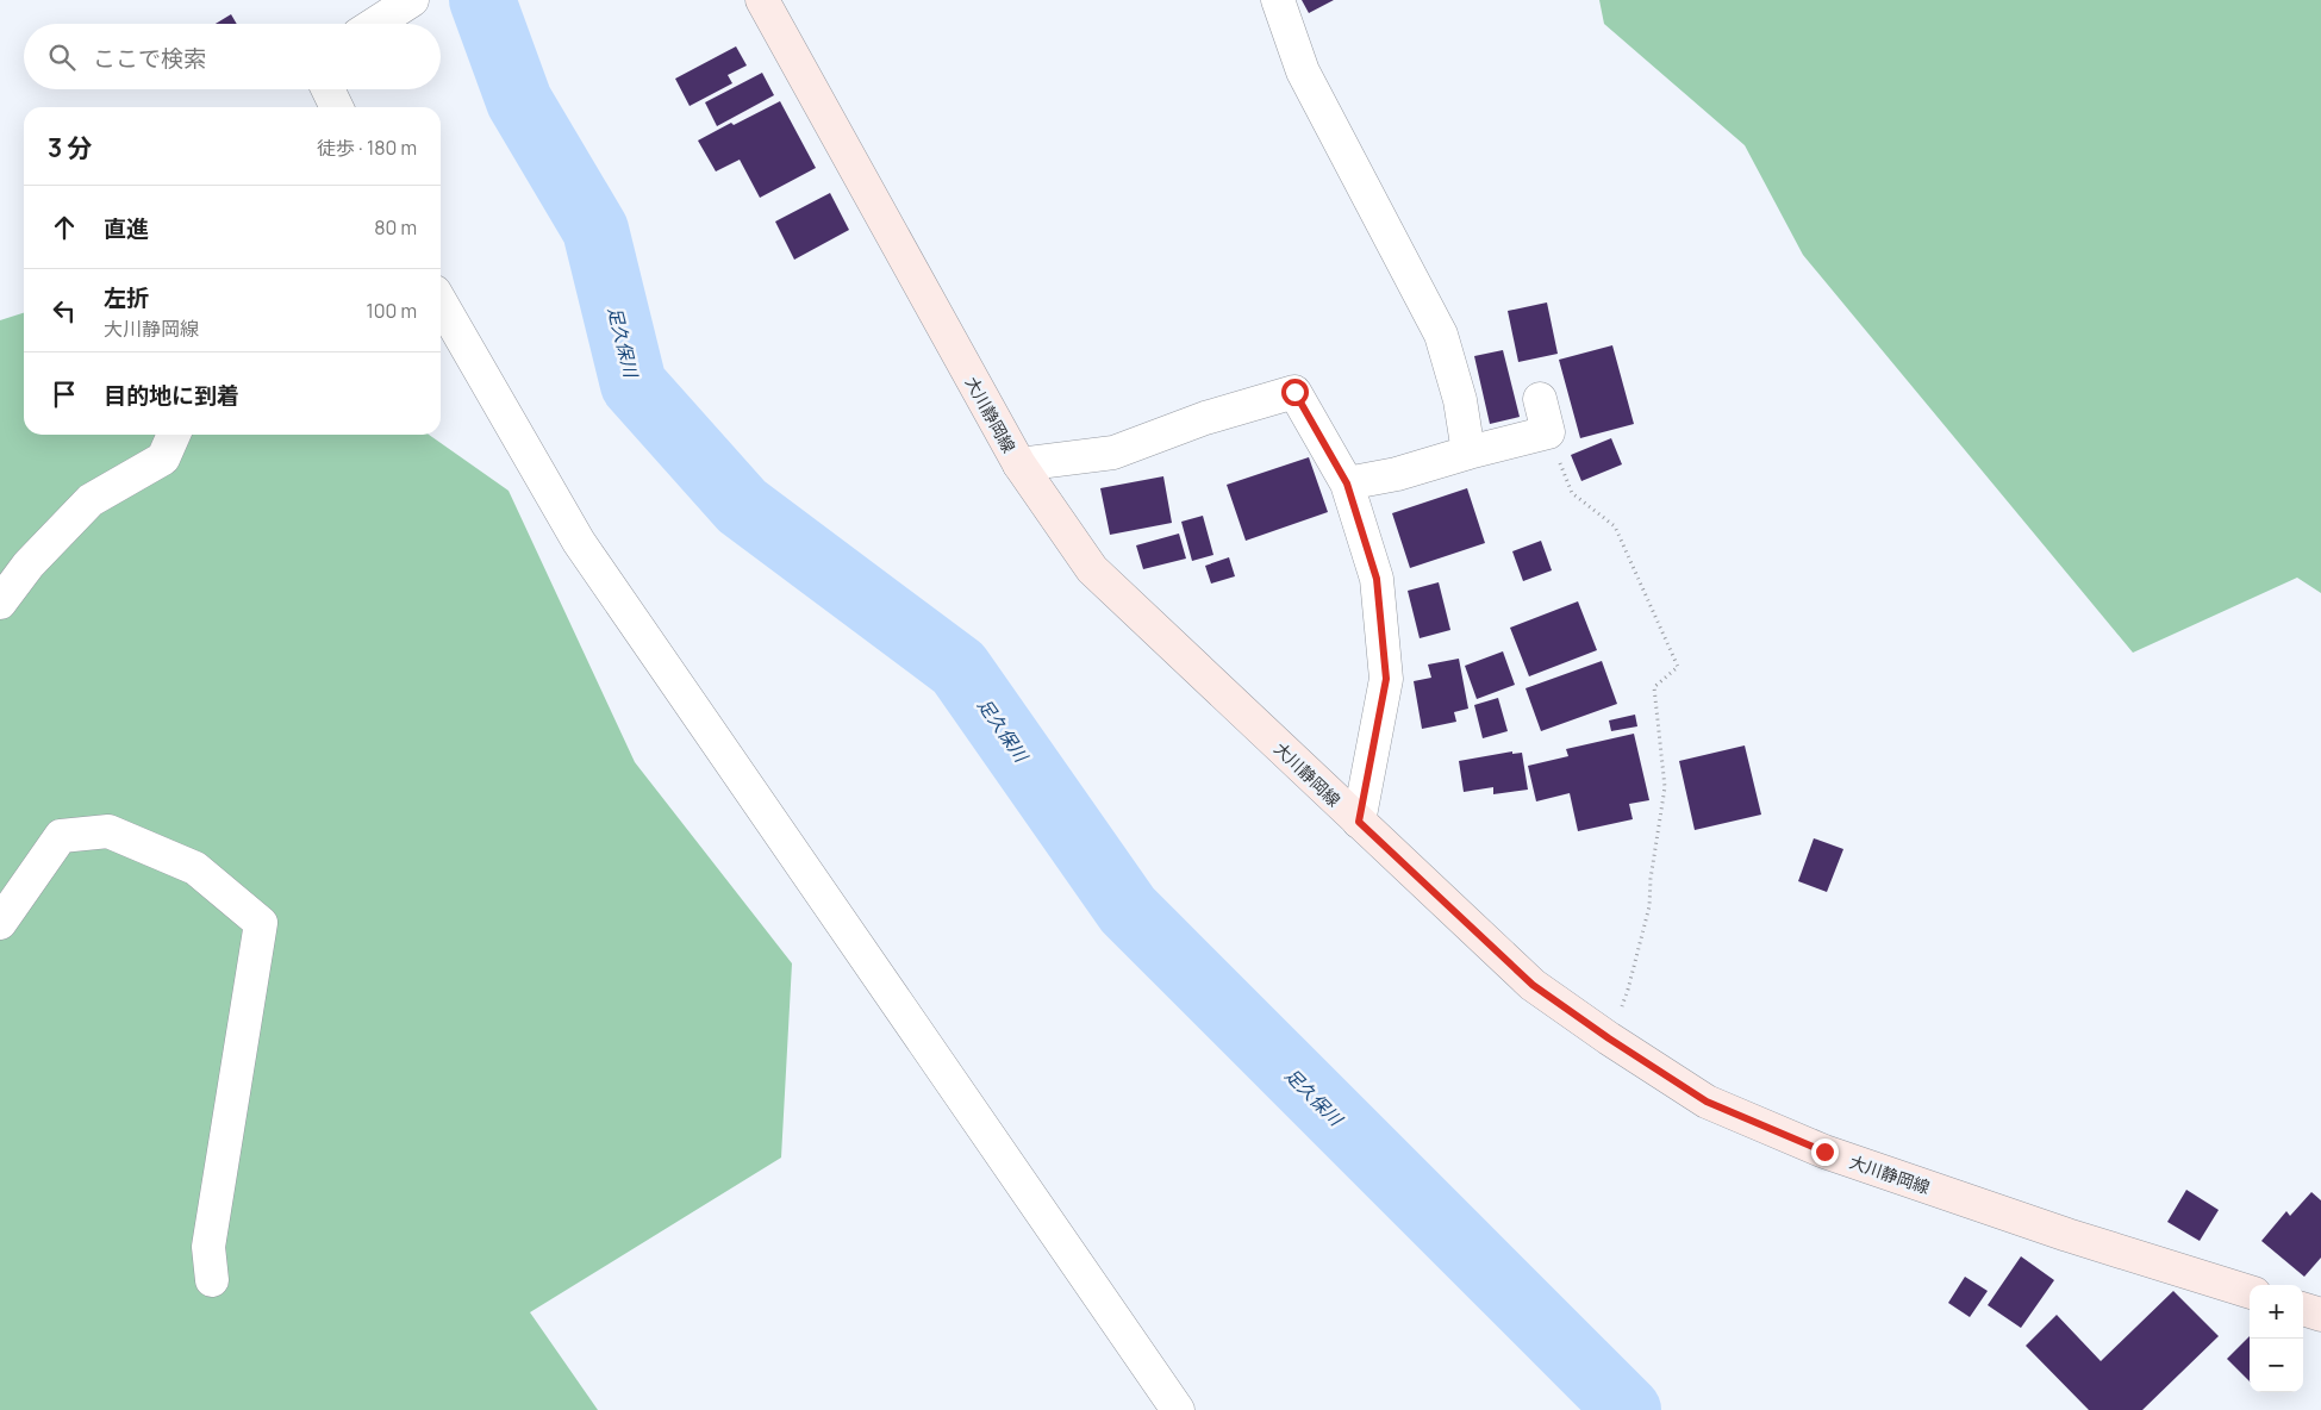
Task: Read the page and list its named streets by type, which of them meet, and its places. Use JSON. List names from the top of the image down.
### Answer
{
  "streets": {
    "main road": ["大川静岡線"]
  },
  "water": ["足久保川"],
  "page": {
    "search": "ここで検索",
    "heading": ["3 分", "徒歩 · 180 m"],
    "list": [
      ["直進", "80 m"],
      ["左折", "大川静岡線", "100 m"],
      "目的地に到着"
    ],
    "map_buttons": ["+", "−"]
  }
}
